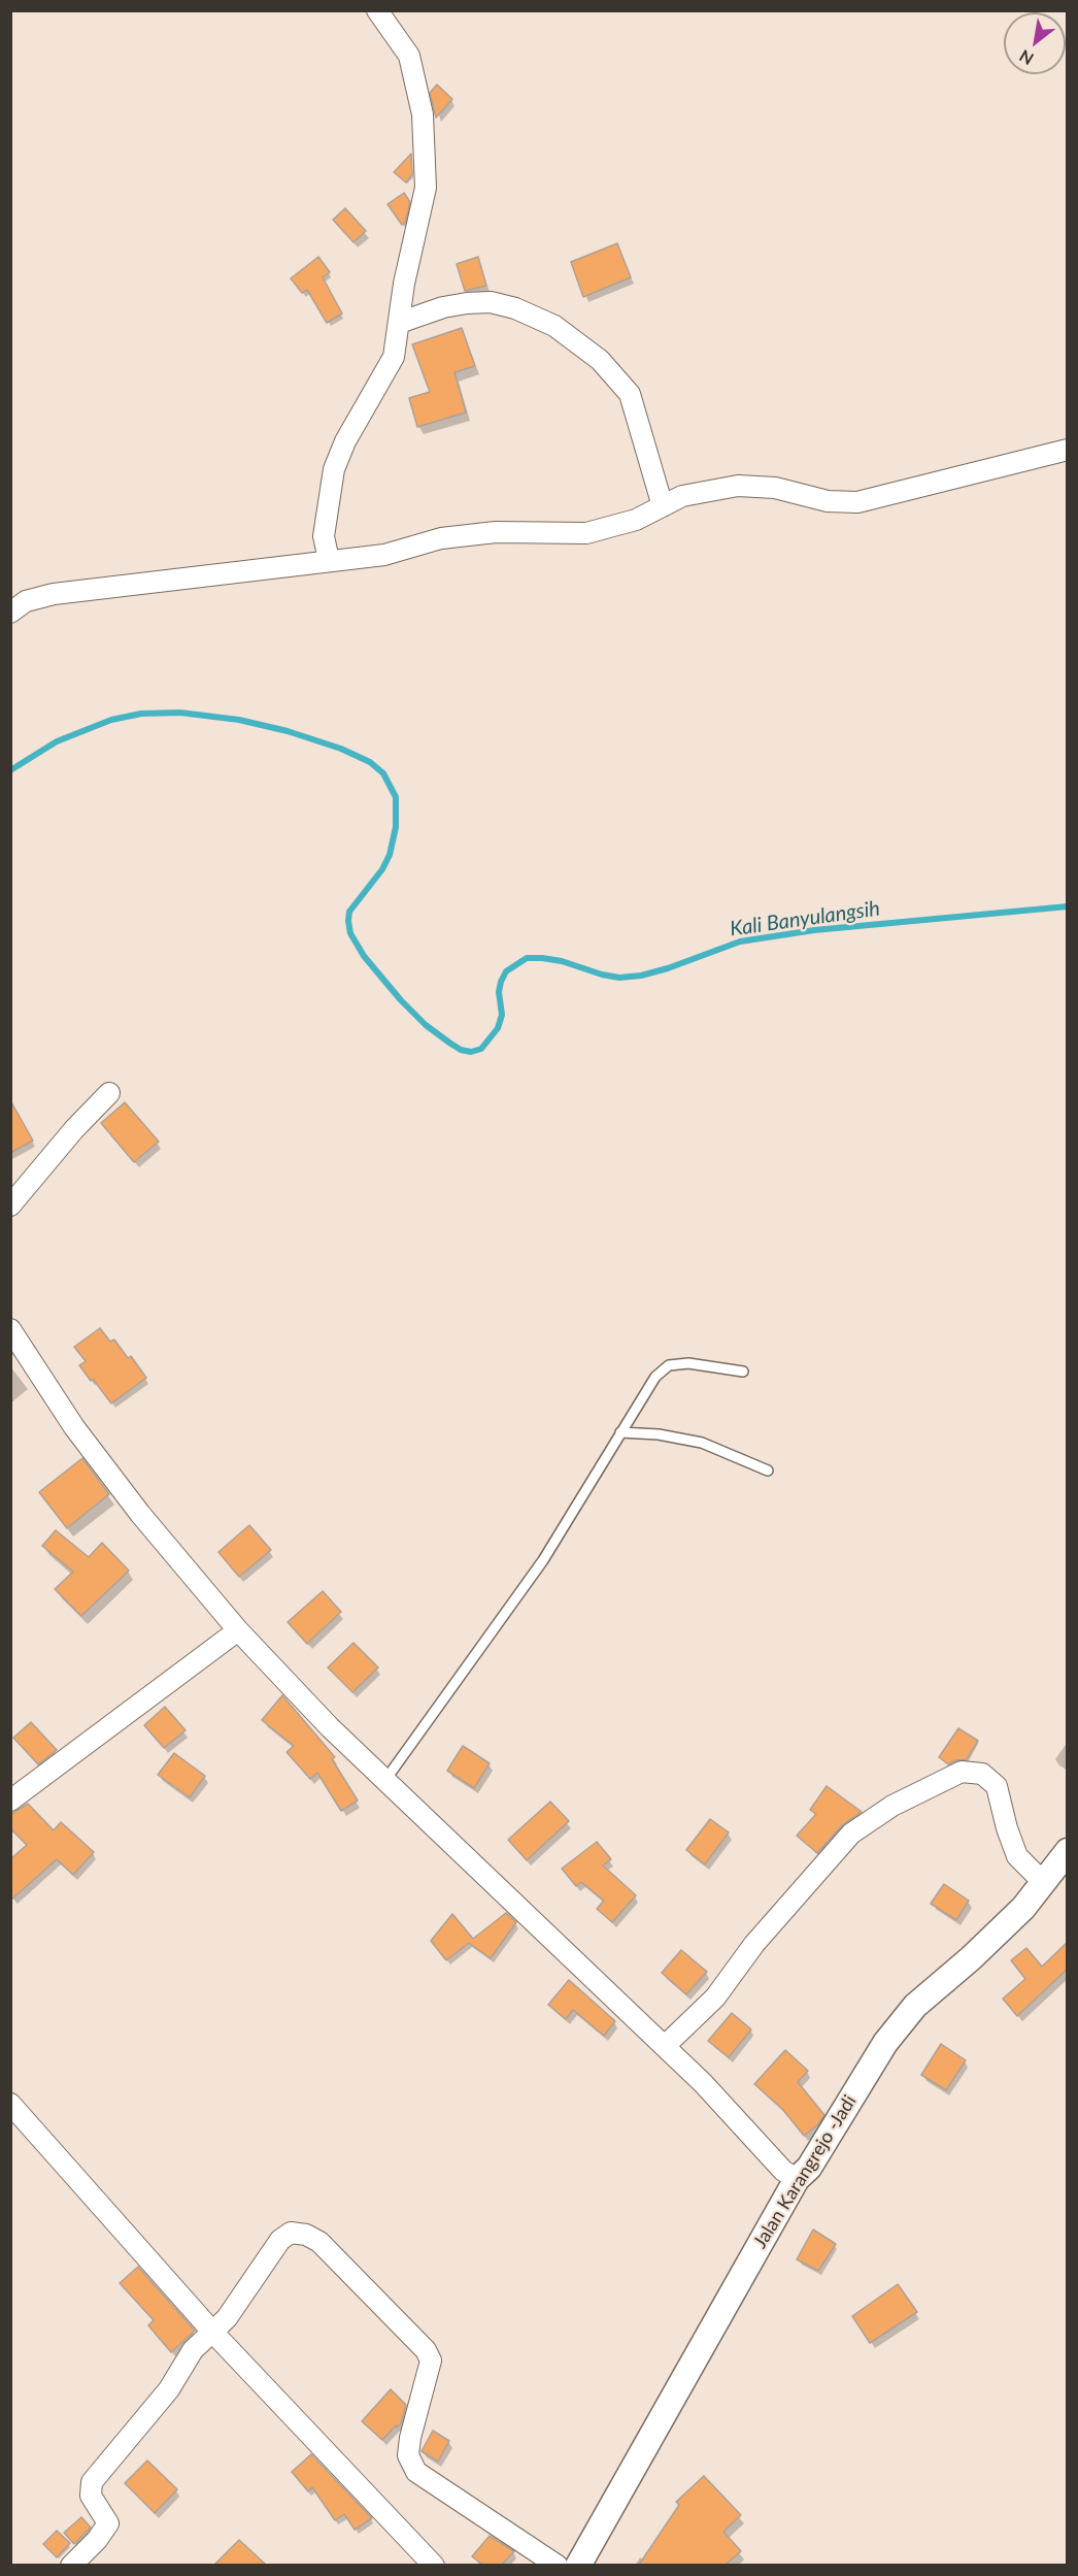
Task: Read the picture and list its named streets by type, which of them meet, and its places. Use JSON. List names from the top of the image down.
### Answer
{
  "streets": {
    "street": ["Jalan Karangrejo -Jadi"]
  },
  "water": ["Kali Banyulangsih"],
  "north": "bottom left"
}
